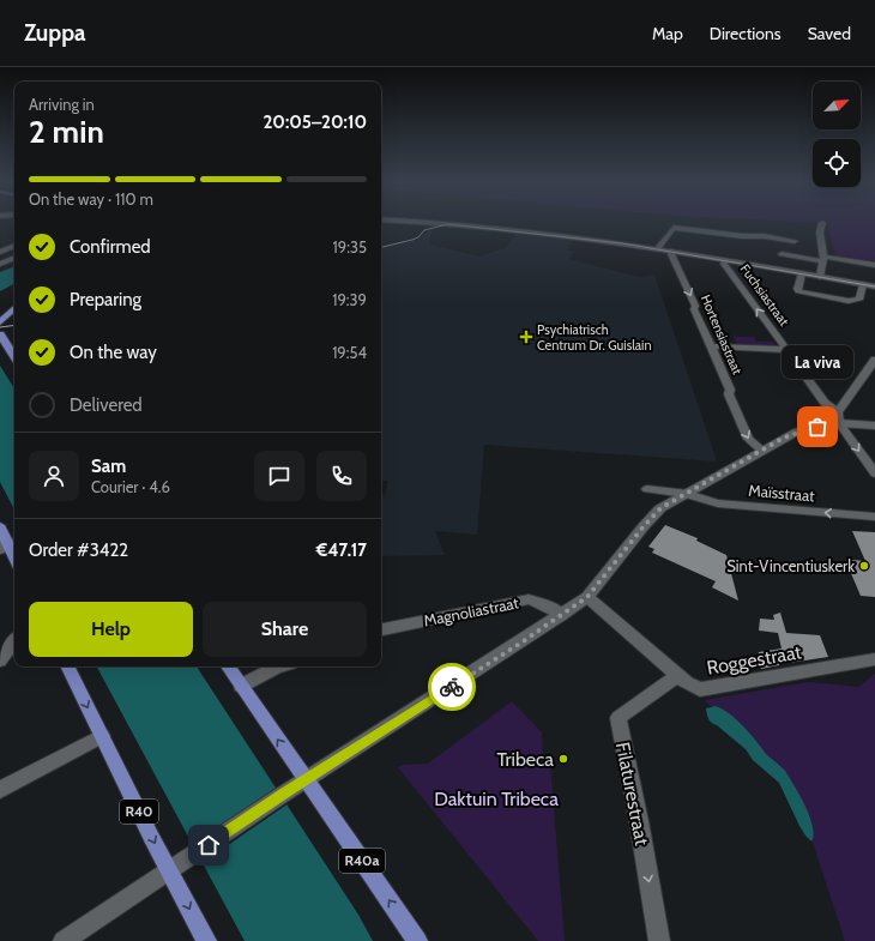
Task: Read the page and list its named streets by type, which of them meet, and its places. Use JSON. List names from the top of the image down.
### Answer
{
  "streets": {
    "main road": ["R40", "R40a"],
    "street": [
      "Fuchsiastraat",
      "Hortensiastraat",
      "Maïsstraat",
      "Magnoliastraat",
      "Roggestraat",
      "Filaturestraat"
    ]
  },
  "crossings": [
    ["Roggestraat", "Filaturestraat"]
  ],
  "one_way": ["Hortensiastraat", "Maïsstraat", "Filaturestraat"],
  "parks": ["Daktuin Tribeca"],
  "places": {
    "health": ["Psychiatrisch Centrum Dr. Guislain"],
    "other": ["La viva", "Sint-Vincentiuskerk", "Tribeca"]
  },
  "north": "top right",
  "page": {
    "header": "Zuppa",
    "nav": ["Map", "Directions", "Saved"],
    "heading": ["2 min", "Arriving in", "20:05–20:10"],
    "panel": [
      "Sam",
      "Courier · 4.6",
      "Order #3422",
      "€47.17"
    ],
    "bar": "On the way · 110 m",
    "list": [
      ["Confirmed", "19:35"],
      ["Preparing", "19:39"],
      ["On the way", "19:54"],
      "Delivered"
    ],
    "bubble": "La viva",
    "buttons": ["Help", "Share"]
  }
}
